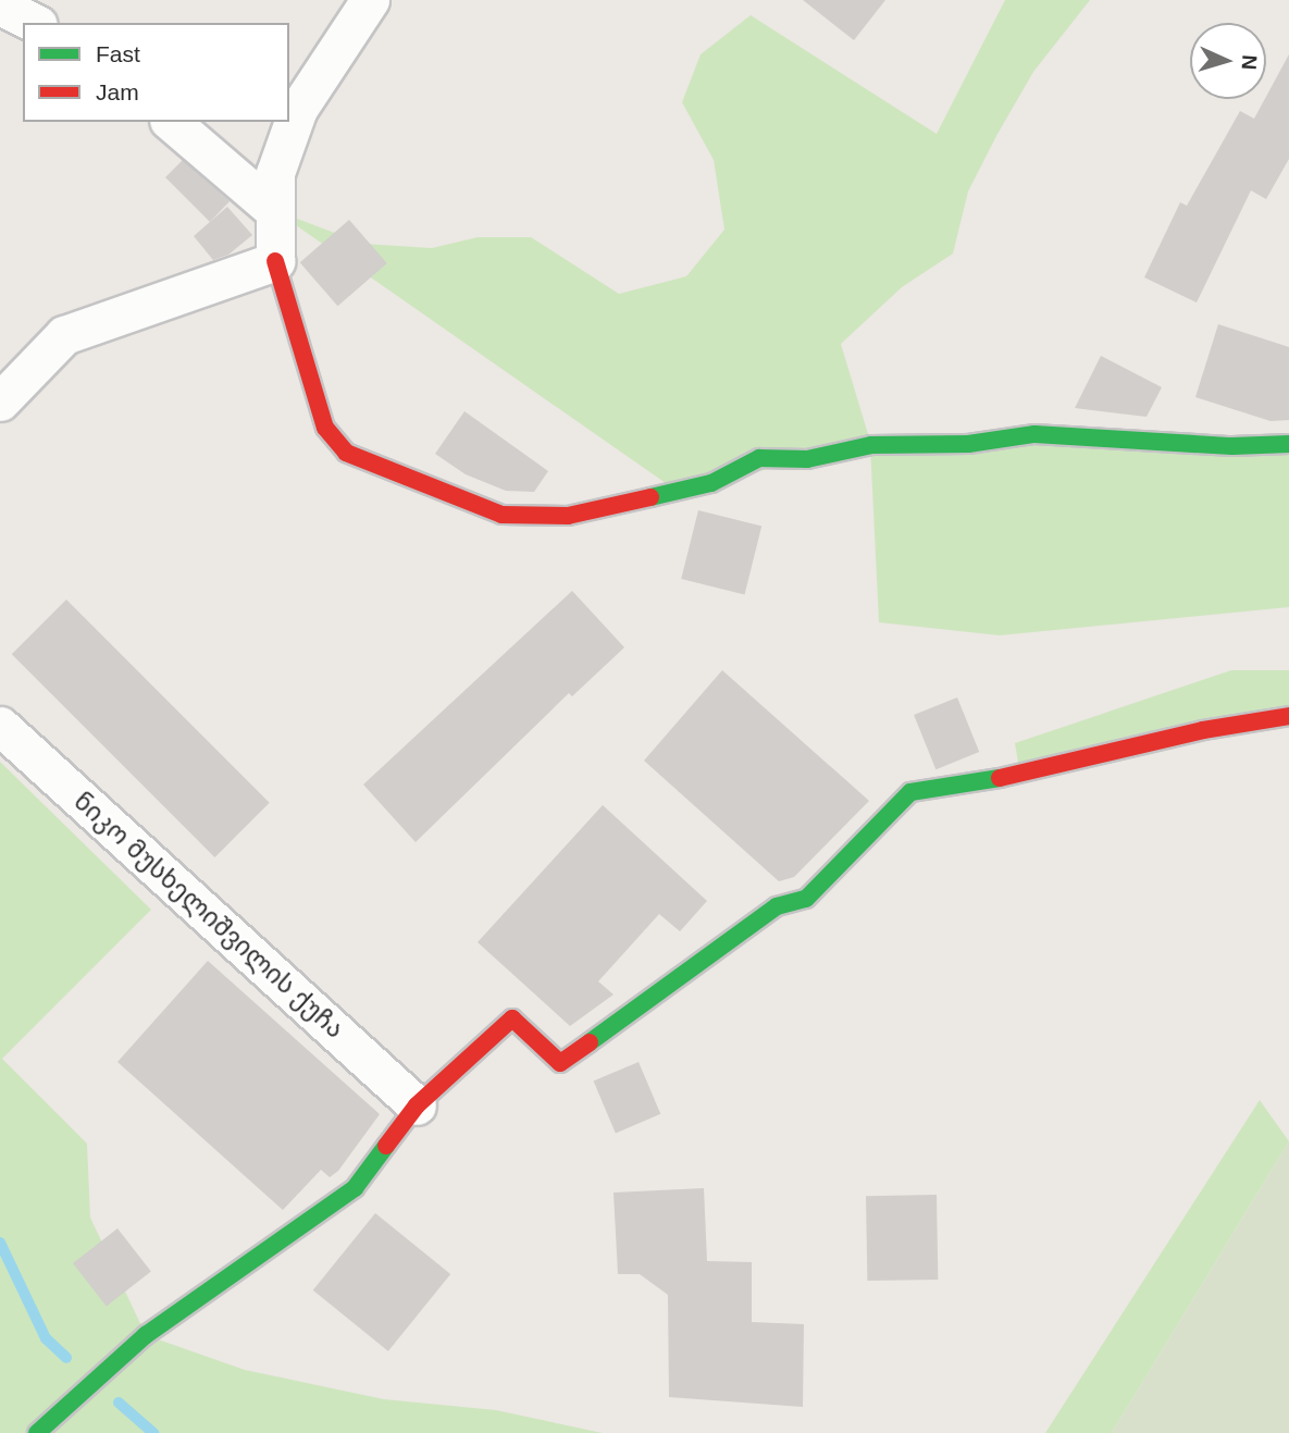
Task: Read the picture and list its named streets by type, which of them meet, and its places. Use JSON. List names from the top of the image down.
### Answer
{
  "streets": {
    "street": ["ნიკო მუსხელიშვილის ქუჩა"]
  },
  "legend": ["Fast", "Jam"],
  "north": "right"
}
